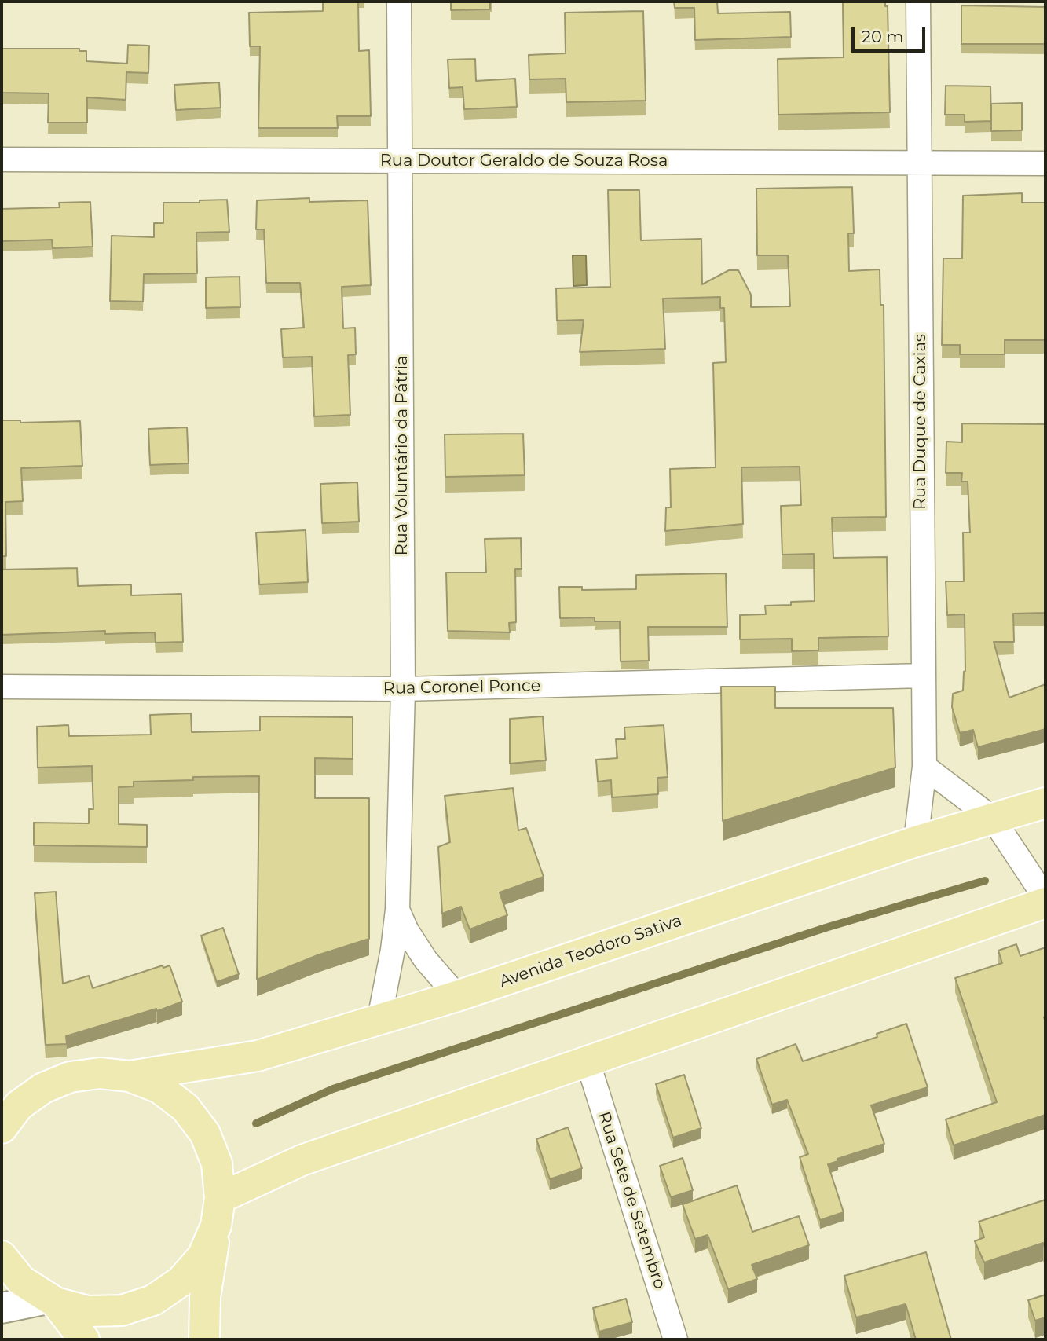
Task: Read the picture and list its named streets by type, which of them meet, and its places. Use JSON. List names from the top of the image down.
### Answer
{
  "streets": {
    "main road": ["Avenida Teodoro Sativa"],
    "street": [
      "Rua Doutor Geraldo de Souza Rosa",
      "Rua Duque de Caxias",
      "Rua Voluntário da Pátria",
      "Rua Coronel Ponce",
      "Rua Sete de Setembro"
    ]
  },
  "crossings": [
    ["Rua Doutor Geraldo de Souza Rosa", "Rua Duque de Caxias"],
    ["Rua Doutor Geraldo de Souza Rosa", "Rua Voluntário da Pátria"],
    ["Rua Duque de Caxias", "Rua Coronel Ponce"],
    ["Rua Duque de Caxias", "Avenida Teodoro Sativa"],
    ["Rua Voluntário da Pátria", "Rua Coronel Ponce"],
    ["Rua Voluntário da Pátria", "Avenida Teodoro Sativa"]
  ],
  "scale_bar": "20 m"
}
